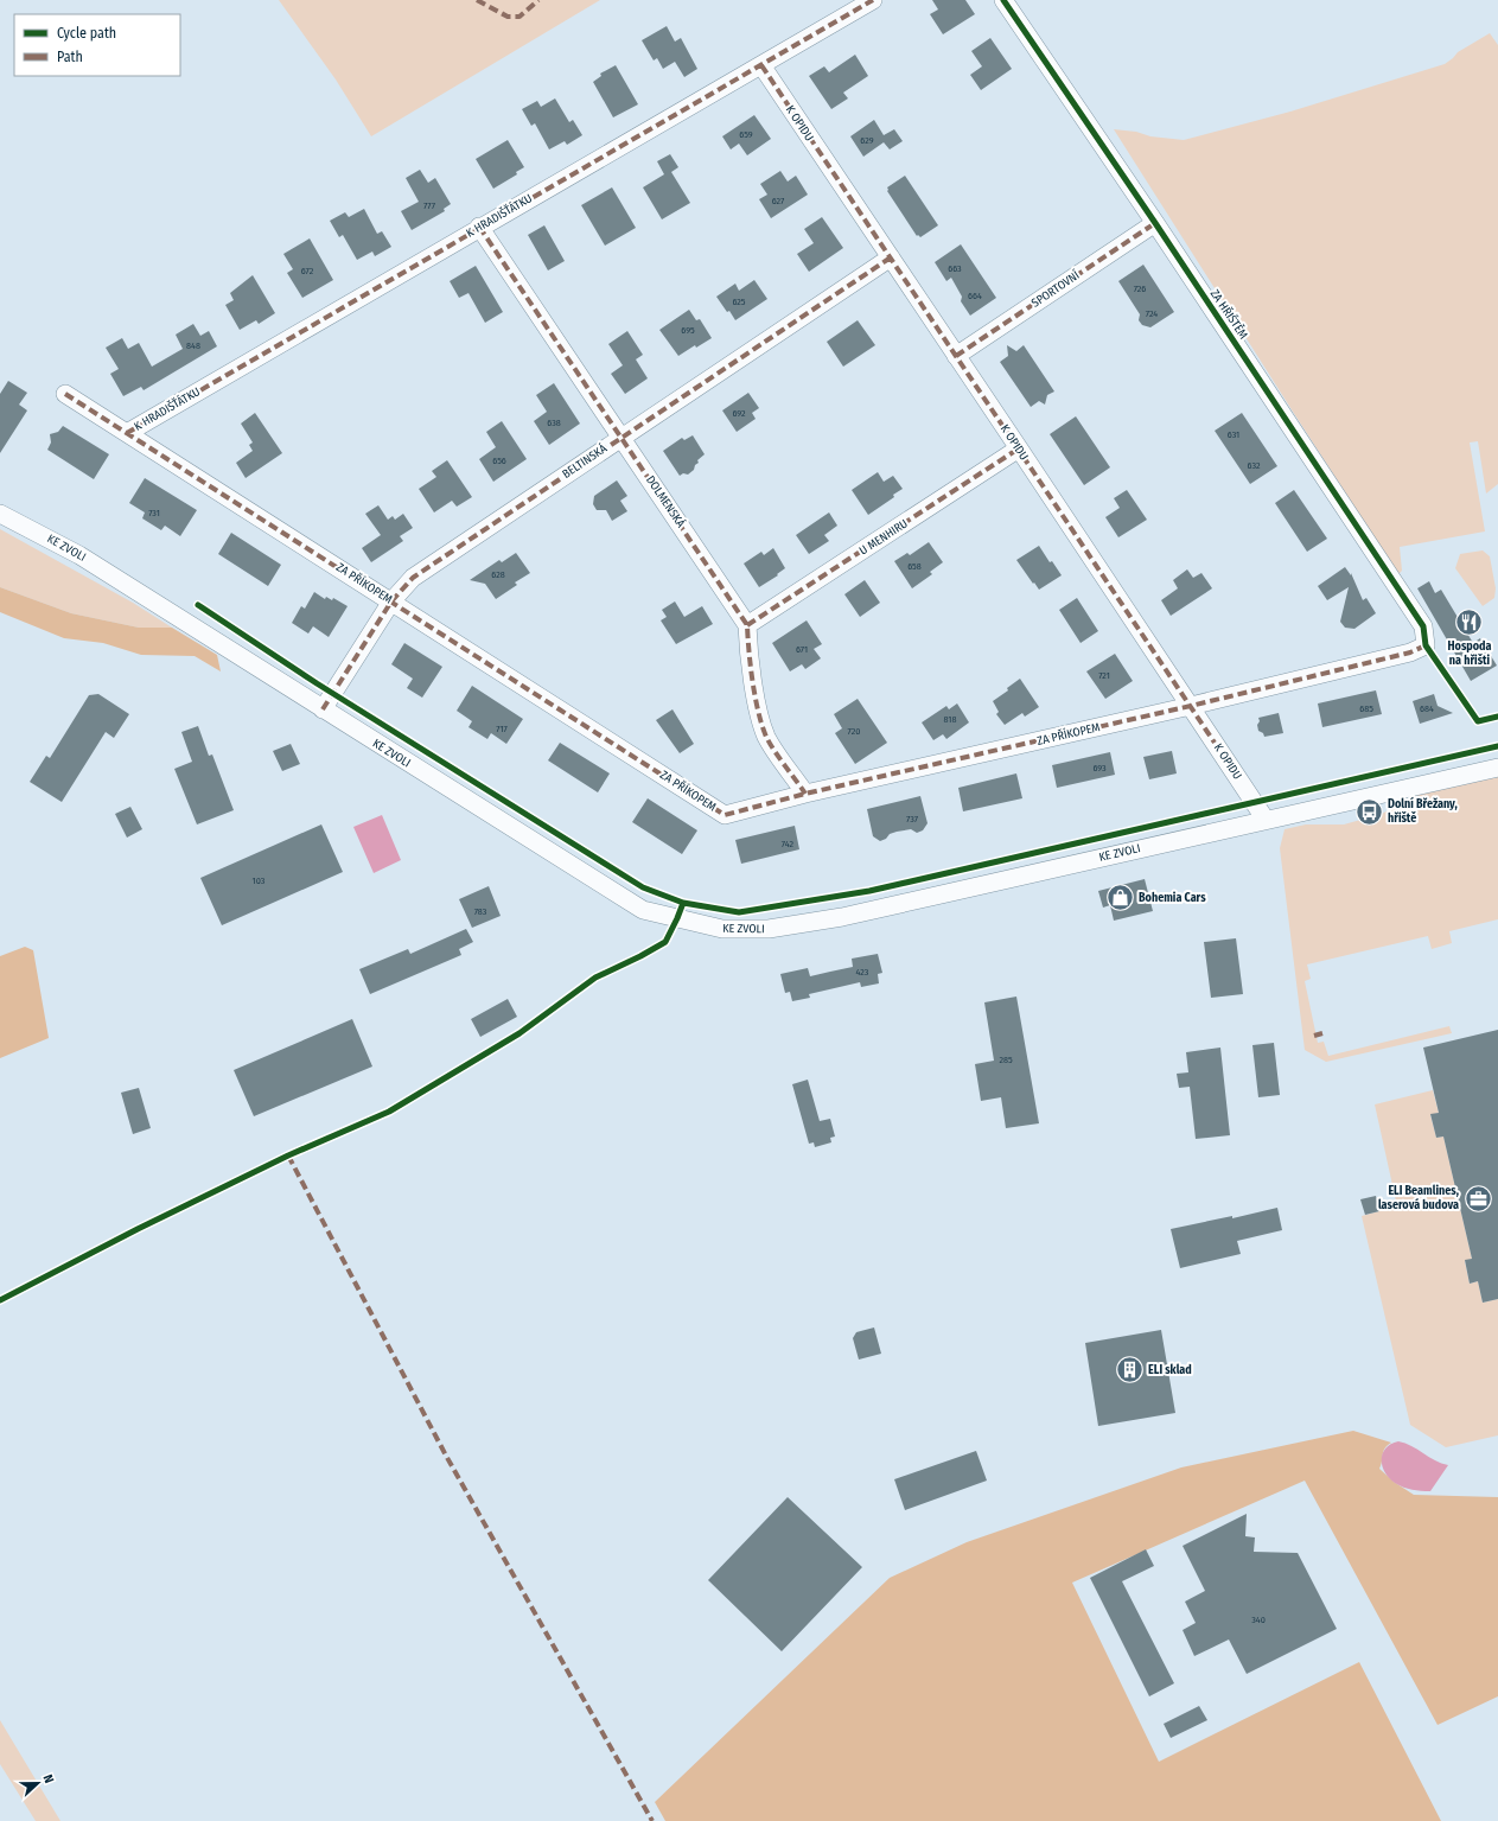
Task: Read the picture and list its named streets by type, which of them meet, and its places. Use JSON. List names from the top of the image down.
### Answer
{
  "streets": {
    "street": [
      "K OPIDU",
      "K HRADIŠŤÁTKU",
      "SPORTOVNÍ",
      "ZA HŘIŠTĚM",
      "BELTINSKÁ",
      "DOLMENSKÁ",
      "U MENHIRU",
      "KE ZVOLI",
      "ZA PŘÍKOPEM"
    ]
  },
  "crossings": [
    ["K OPIDU", "K HRADIŠŤÁTKU"],
    ["K OPIDU", "SPORTOVNÍ"],
    ["K OPIDU", "BELTINSKÁ"],
    ["K OPIDU", "U MENHIRU"],
    ["K OPIDU", "KE ZVOLI"],
    ["K OPIDU", "ZA PŘÍKOPEM"],
    ["K HRADIŠŤÁTKU", "DOLMENSKÁ"],
    ["K HRADIŠŤÁTKU", "ZA PŘÍKOPEM"],
    ["SPORTOVNÍ", "ZA HŘIŠTĚM"],
    ["ZA HŘIŠTĚM", "ZA PŘÍKOPEM"],
    ["BELTINSKÁ", "DOLMENSKÁ"],
    ["BELTINSKÁ", "KE ZVOLI"],
    ["BELTINSKÁ", "ZA PŘÍKOPEM"],
    ["DOLMENSKÁ", "U MENHIRU"]
  ],
  "places": {
    "restaurant": ["Hospoda na hřišti"],
    "bus stop": ["Dolní Břežany, hřiště"],
    "shop": ["Bohemia Cars"],
    "office": ["ELI Beamlines, laserová budova"],
    "building": ["ELI sklad"]
  },
  "house_numbers": [
    "659",
    "629",
    "627",
    "777",
    "663",
    "672",
    "726",
    "664",
    "625",
    "724",
    "695",
    "848",
    "692",
    "638",
    "631",
    "656",
    "632",
    "731",
    "658",
    "628",
    "671",
    "721",
    "685",
    "684",
    "818",
    "717",
    "720",
    "693",
    "737",
    "742",
    "103",
    "783",
    "423",
    "285",
    "340"
  ],
  "legend": ["Cycle path", "Path"],
  "north": "right"
}
